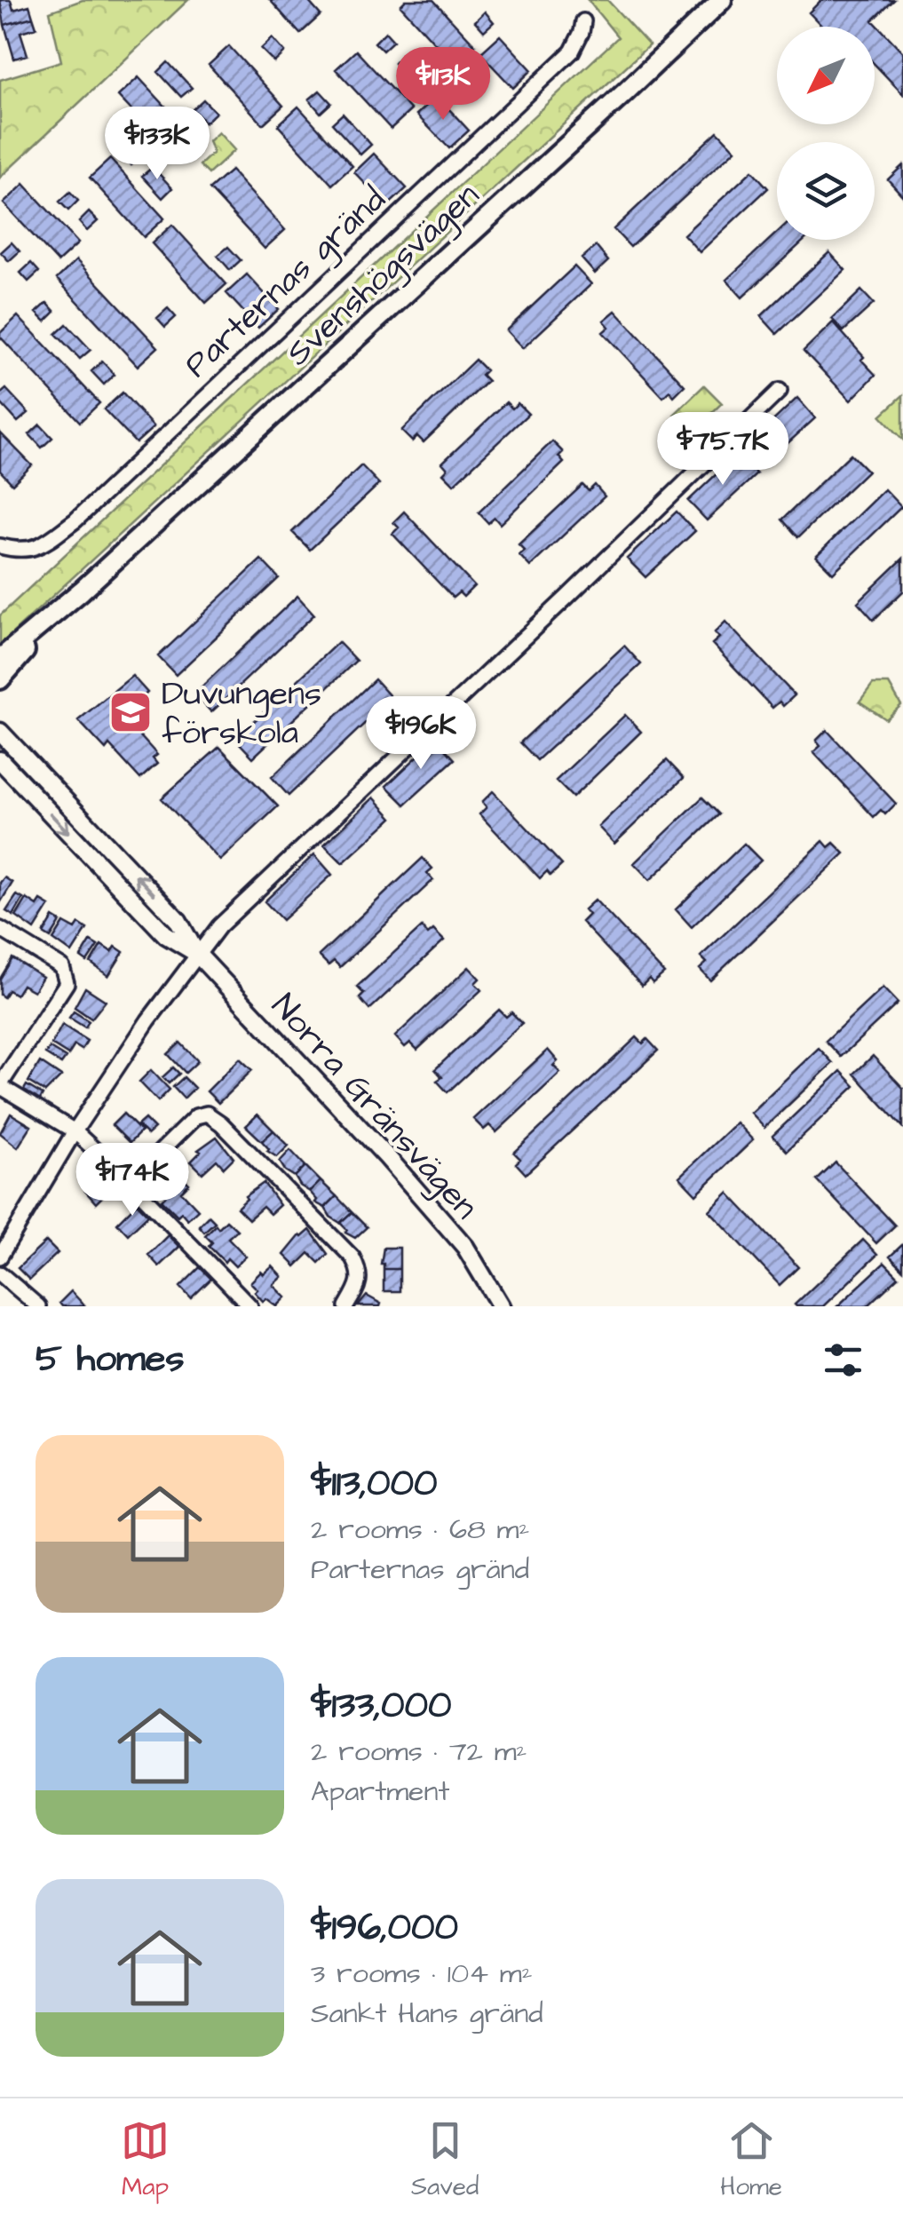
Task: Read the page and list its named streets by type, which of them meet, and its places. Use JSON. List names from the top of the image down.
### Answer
{
  "streets": {
    "main road": ["Svenshögsvägen"],
    "street": ["Parternas gränd", "Norra Gränsvägen"]
  },
  "places": {
    "school or university": ["Duvungens förskola"]
  },
  "north": "bottom left",
  "page": {
    "price": [
      "$113K",
      "$133K",
      "$75.7K",
      "$196K",
      "$174K"
    ],
    "heading": "5 homes",
    "list": [
      {
        "name": "$113,000",
        "note": "2 rooms · 68 m² · Parternas gränd"
      },
      {
        "name": "$133,000",
        "note": "2 rooms · 72 m² · Apartment"
      },
      {
        "name": "$196,000",
        "note": "3 rooms · 104 m² · Sankt Hans gränd"
      }
    ],
    "tabs": ["Map", "Saved", "Home"]
  }
}
